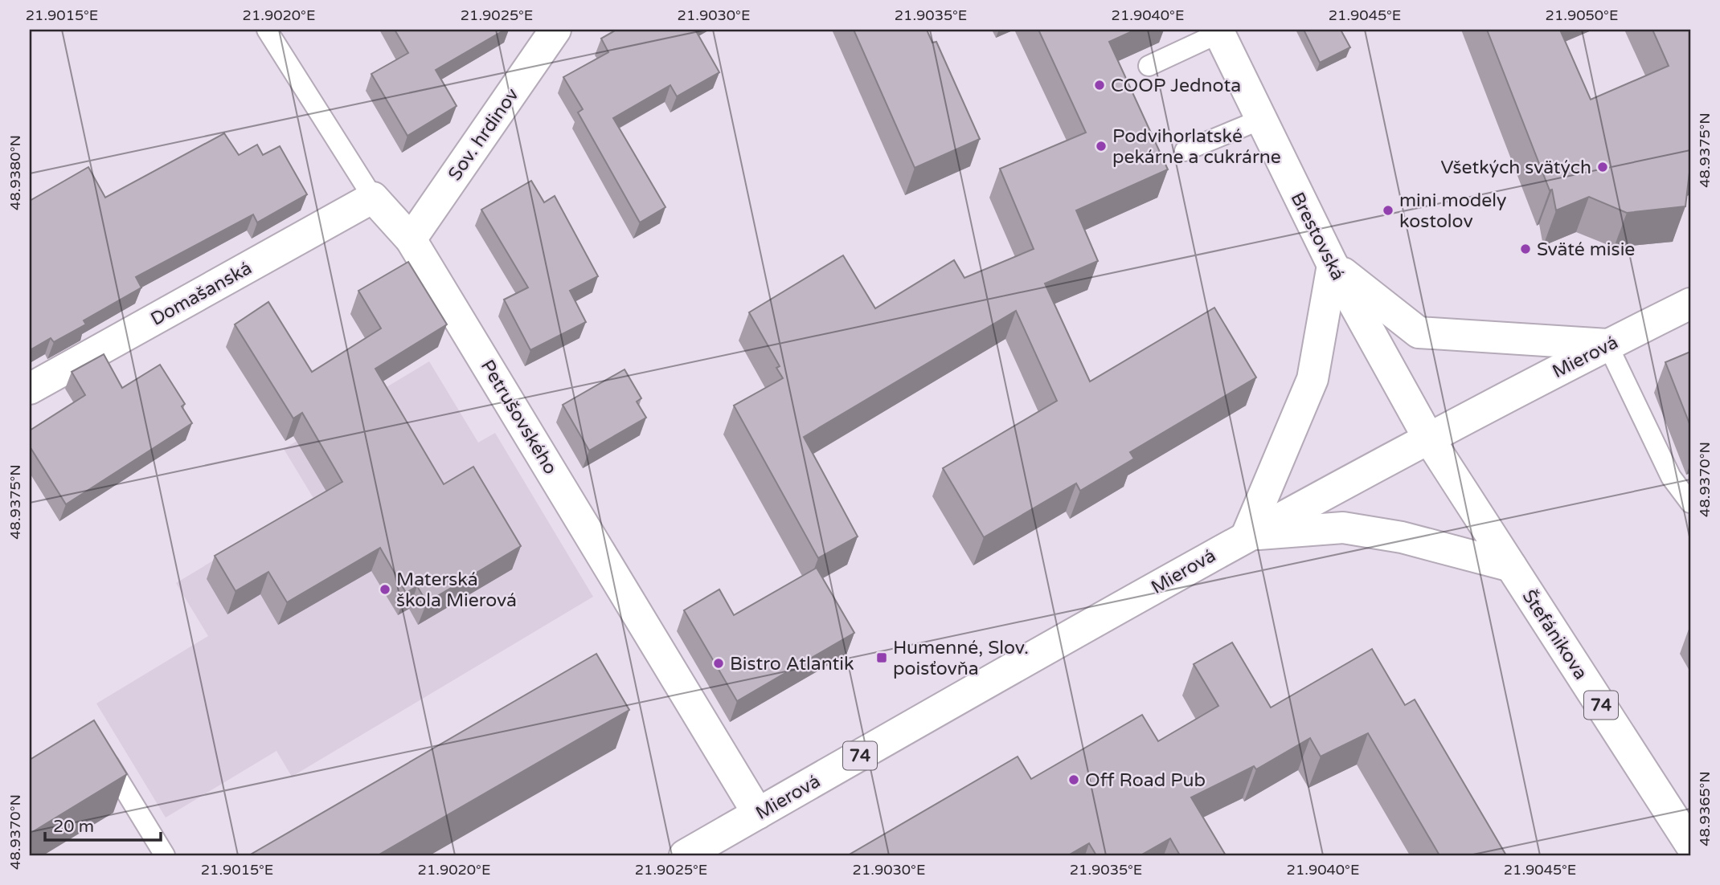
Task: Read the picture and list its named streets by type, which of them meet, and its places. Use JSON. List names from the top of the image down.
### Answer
{
  "streets": {
    "street": [
      "Sov. hrdinov",
      "Brestovská",
      "Domašanská",
      "Mierová",
      "Petrušovského",
      "Štefánikova",
      "74"
    ]
  },
  "crossings": [
    ["Sov. hrdinov", "Petrušovského"],
    ["Brestovská", "Mierová"],
    ["Brestovská", "74"],
    ["Domašanská", "Petrušovského"],
    ["Mierová", "Petrušovského"],
    ["Mierová", "74"],
    ["Štefánikova", "74"]
  ],
  "places": {
    "other": [
      "COOP Jednota",
      "Podvihorlatské pekárne a cukrárne",
      "Všetkých svätých",
      "mini modely kostolov",
      "Sväté misie",
      "Materská škola Mierová",
      "Bistro Atlantik",
      "Off Road Pub"
    ],
    "transit": ["Humenné, Slov. poisťovňa"]
  },
  "scale_bar": "20 m",
  "coordinates": [
    "21.9015°E",
    "21.9020°E",
    "21.9025°E",
    "21.9030°E",
    "21.9035°E",
    "21.9040°E",
    "21.9045°E",
    "21.9050°E",
    "48.9375°N",
    "48.9380°N",
    "48.9370°N",
    "48.9365°N"
  ]
}
